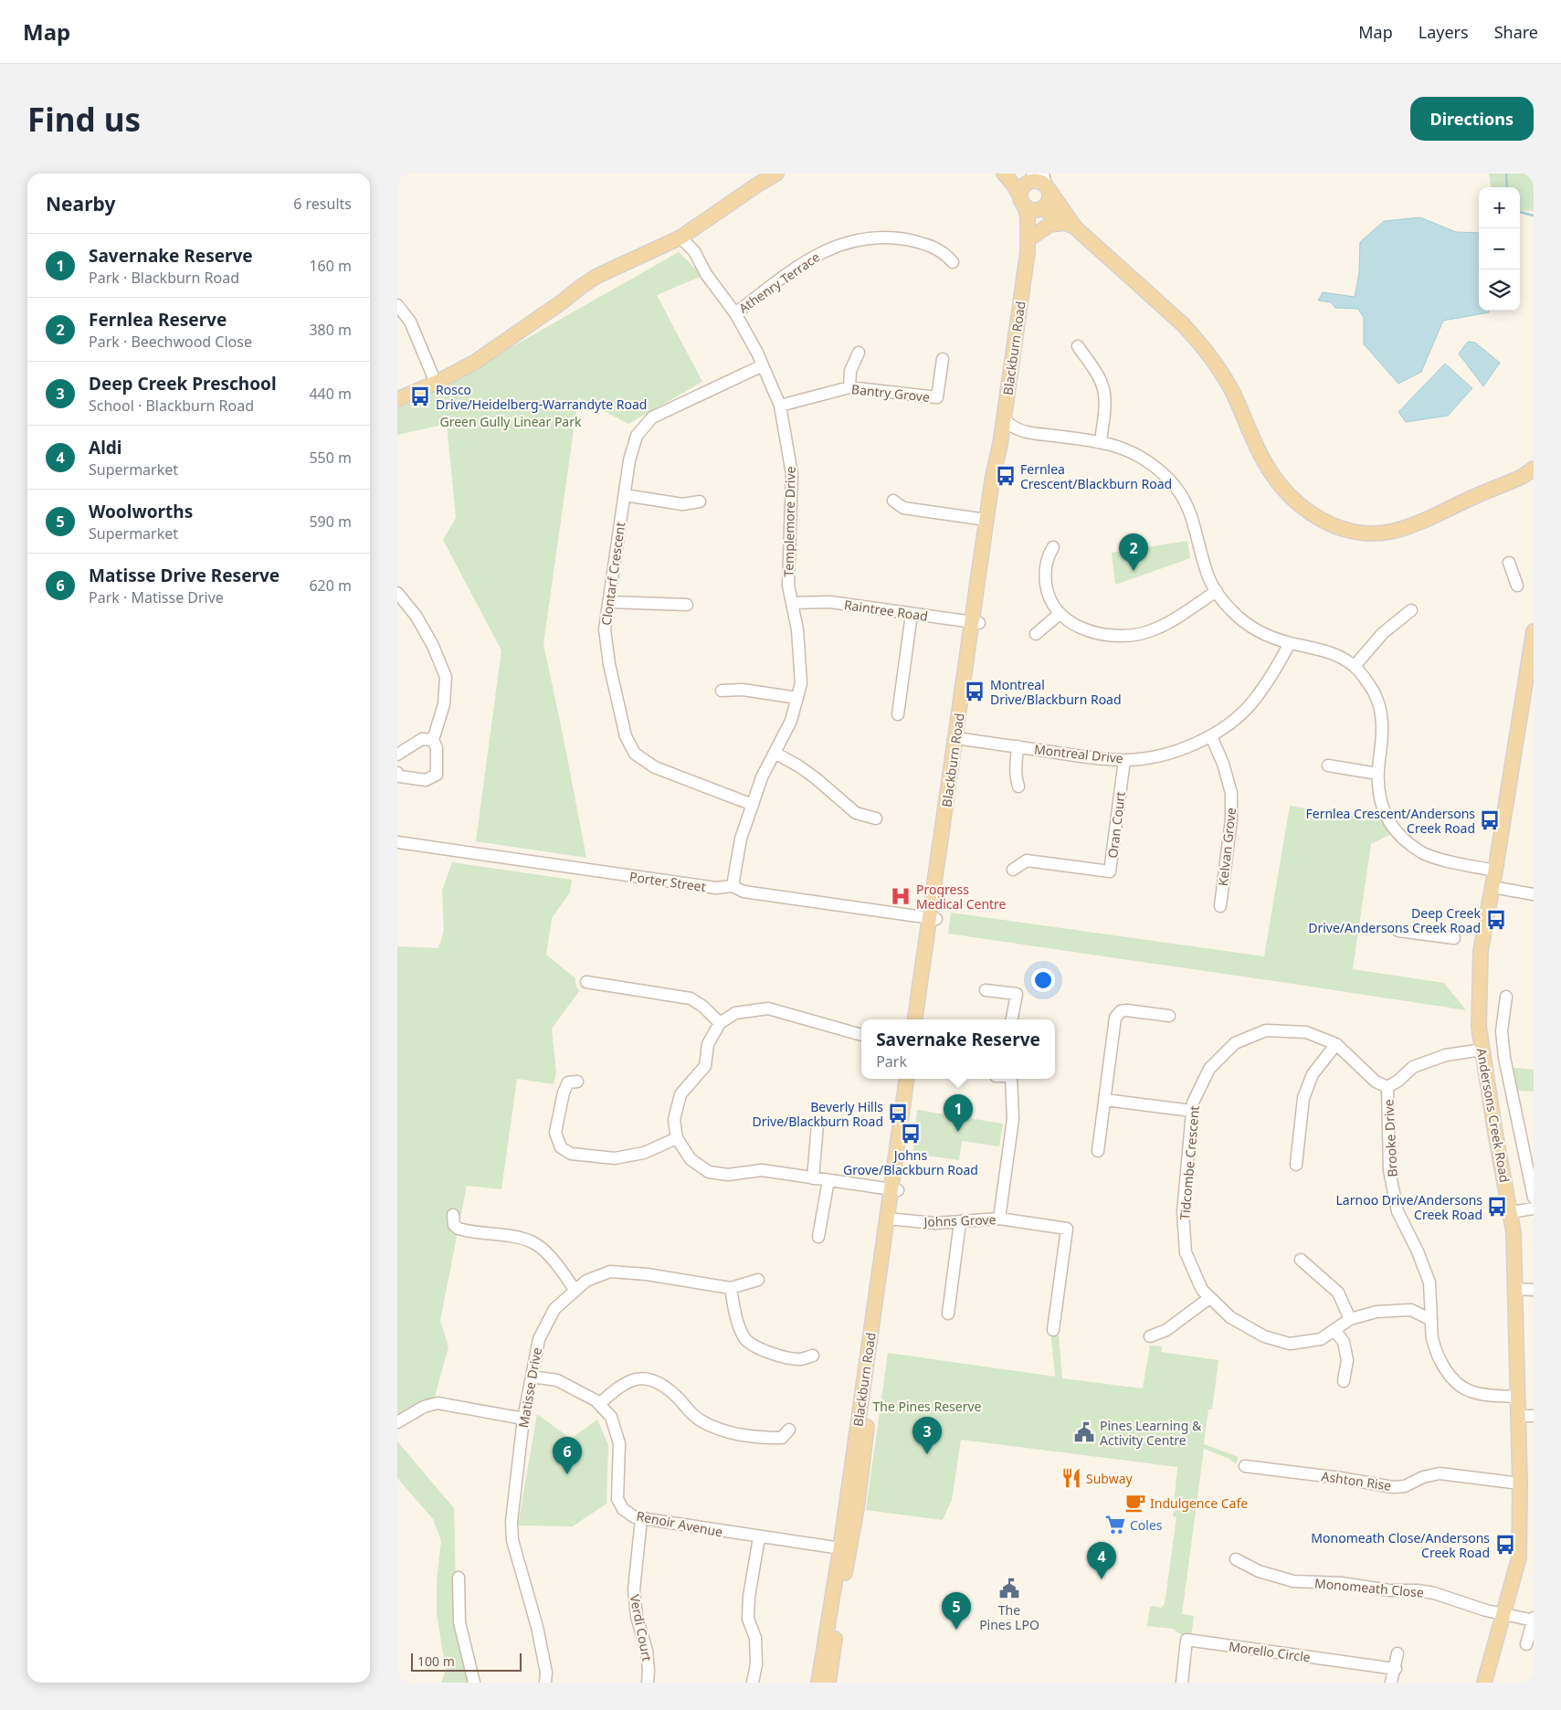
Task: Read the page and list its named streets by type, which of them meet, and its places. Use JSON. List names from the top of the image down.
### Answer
{
  "streets": {
    "main road": ["Blackburn Road", "Andersons Creek Road"],
    "street": [
      "Athenry Terrace",
      "Bantry Grove",
      "Templemore Drive",
      "Clontarf Crescent",
      "Raintree Road",
      "Montreal Drive",
      "Oran Court",
      "Kelvan Grove",
      "Porter Street",
      "Brooke Drive",
      "Tidcombe Crescent",
      "Johns Grove",
      "Matisse Drive",
      "Ashton Rise",
      "Renoir Avenue",
      "Monomeath Close",
      "Verdi Court",
      "Morello Circle"
    ]
  },
  "crossings": [
    ["Athenry Terrace", "Templemore Drive"],
    ["Blackburn Road", "Raintree Road"],
    ["Blackburn Road", "Montreal Drive"],
    ["Blackburn Road", "Porter Street"],
    ["Blackburn Road", "Johns Grove"],
    ["Blackburn Road", "Renoir Avenue"],
    ["Bantry Grove", "Templemore Drive"],
    ["Templemore Drive", "Clontarf Crescent"],
    ["Templemore Drive", "Raintree Road"],
    ["Templemore Drive", "Porter Street"],
    ["Montreal Drive", "Oran Court"],
    ["Montreal Drive", "Kelvan Grove"],
    ["Andersons Creek Road", "Ashton Rise"],
    ["Andersons Creek Road", "Monomeath Close"],
    ["Brooke Drive", "Tidcombe Crescent"],
    ["Matisse Drive", "Renoir Avenue"],
    ["Renoir Avenue", "Verdi Court"]
  ],
  "parks": ["Green Gully Linear Park", "The Pines Reserve"],
  "places": {
    "bus stop": [
      "Rosco Drive/Heidelberg-Warrandyte Road",
      "Fernlea Crescent/Blackburn Road",
      "Montreal Drive/Blackburn Road",
      "Fernlea Crescent/Andersons Creek Road",
      "Deep Creek Drive/Andersons Creek Road",
      "Beverly Hills Drive/Blackburn Road",
      "Johns Grove/Blackburn Road",
      "Larnoo Drive/Andersons Creek Road",
      "Monomeath Close/Andersons Creek Road"
    ],
    "hospital": ["Progress Medical Centre"],
    "public building": ["Pines Learning & Activity Centre", "The Pines LPO"],
    "restaurant": ["Subway"],
    "cafe": ["Indulgence Cafe"],
    "supermarket": ["Coles"]
  },
  "scale_bar": "100 m",
  "page": {
    "header": "Map",
    "nav": ["Map", "Layers", "Share"],
    "buttons": "Directions",
    "title": "Find us",
    "heading": ["Nearby", "6 results"],
    "map_buttons": ["+", "−"],
    "list": [
      {
        "mark": "1",
        "name": "Savernake Reserve",
        "note": "Park · Blackburn Road",
        "value": "160 m"
      },
      {
        "mark": "2",
        "name": "Fernlea Reserve",
        "note": "Park · Beechwood Close",
        "value": "380 m"
      },
      {
        "mark": "3",
        "name": "Deep Creek Preschool",
        "note": "School · Blackburn Road",
        "value": "440 m"
      },
      {
        "mark": "4",
        "name": "Aldi",
        "note": "Supermarket",
        "value": "550 m"
      },
      {
        "mark": "5",
        "name": "Woolworths",
        "note": "Supermarket",
        "value": "590 m"
      },
      {
        "mark": "6",
        "name": "Matisse Drive Reserve",
        "note": "Park · Matisse Drive",
        "value": "620 m"
      }
    ],
    "pins": [
      "2",
      "1",
      "3",
      "6",
      "4",
      "5"
    ],
    "popup": ["Savernake Reserve", "Park"],
    "scale": "100 m"
  }
}
